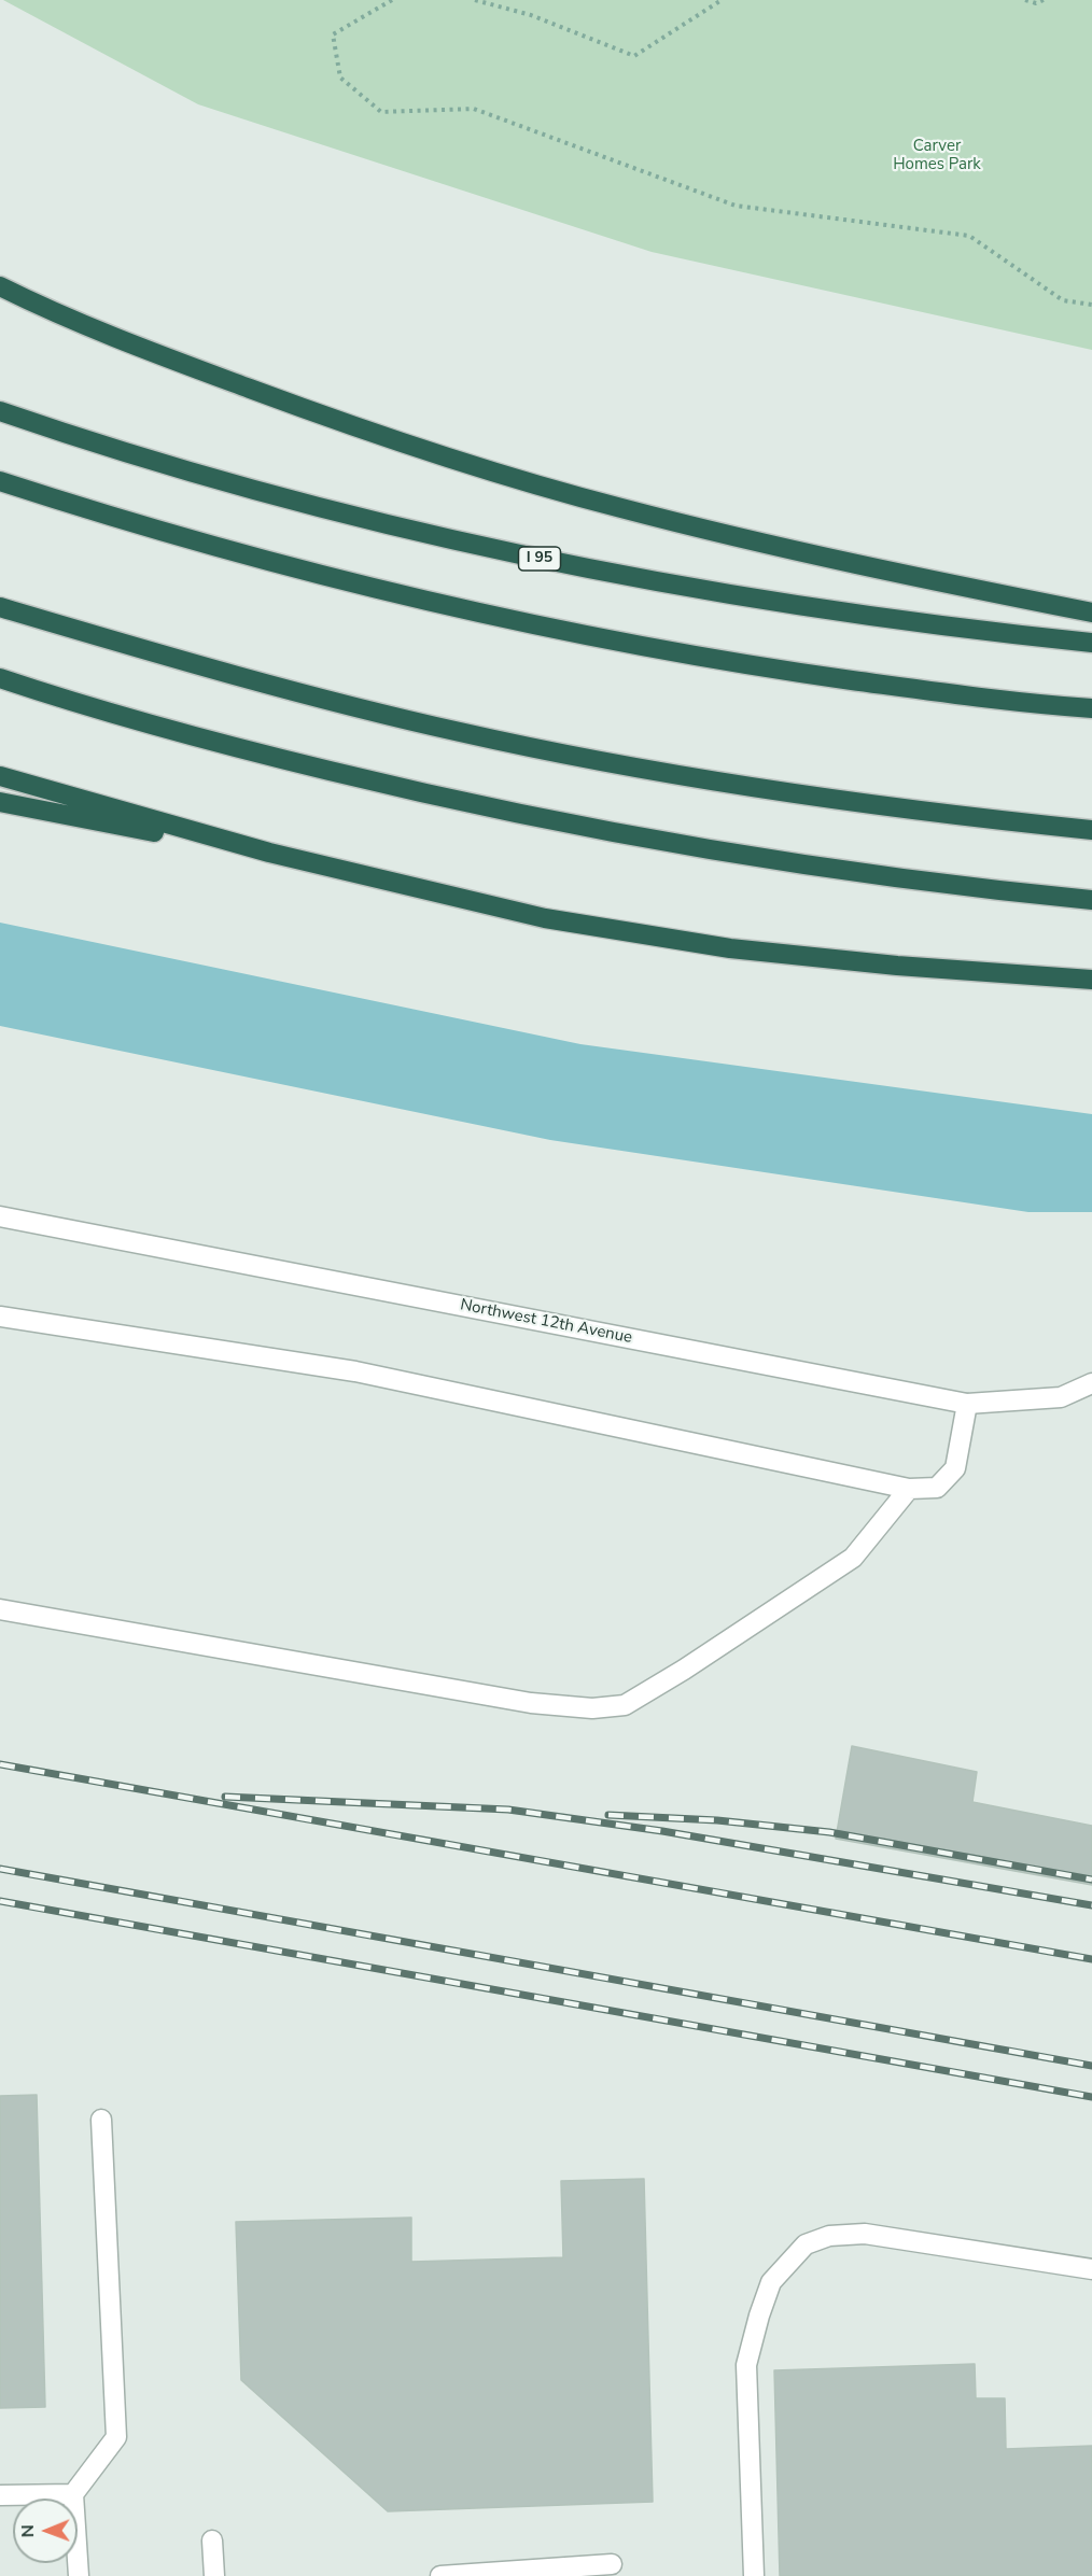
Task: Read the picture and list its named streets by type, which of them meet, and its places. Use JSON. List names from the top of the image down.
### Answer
{
  "streets": {
    "highway": ["I 95"],
    "street": ["Northwest 12th Avenue"]
  },
  "parks": ["Carver Homes Park"],
  "north": "left"
}
